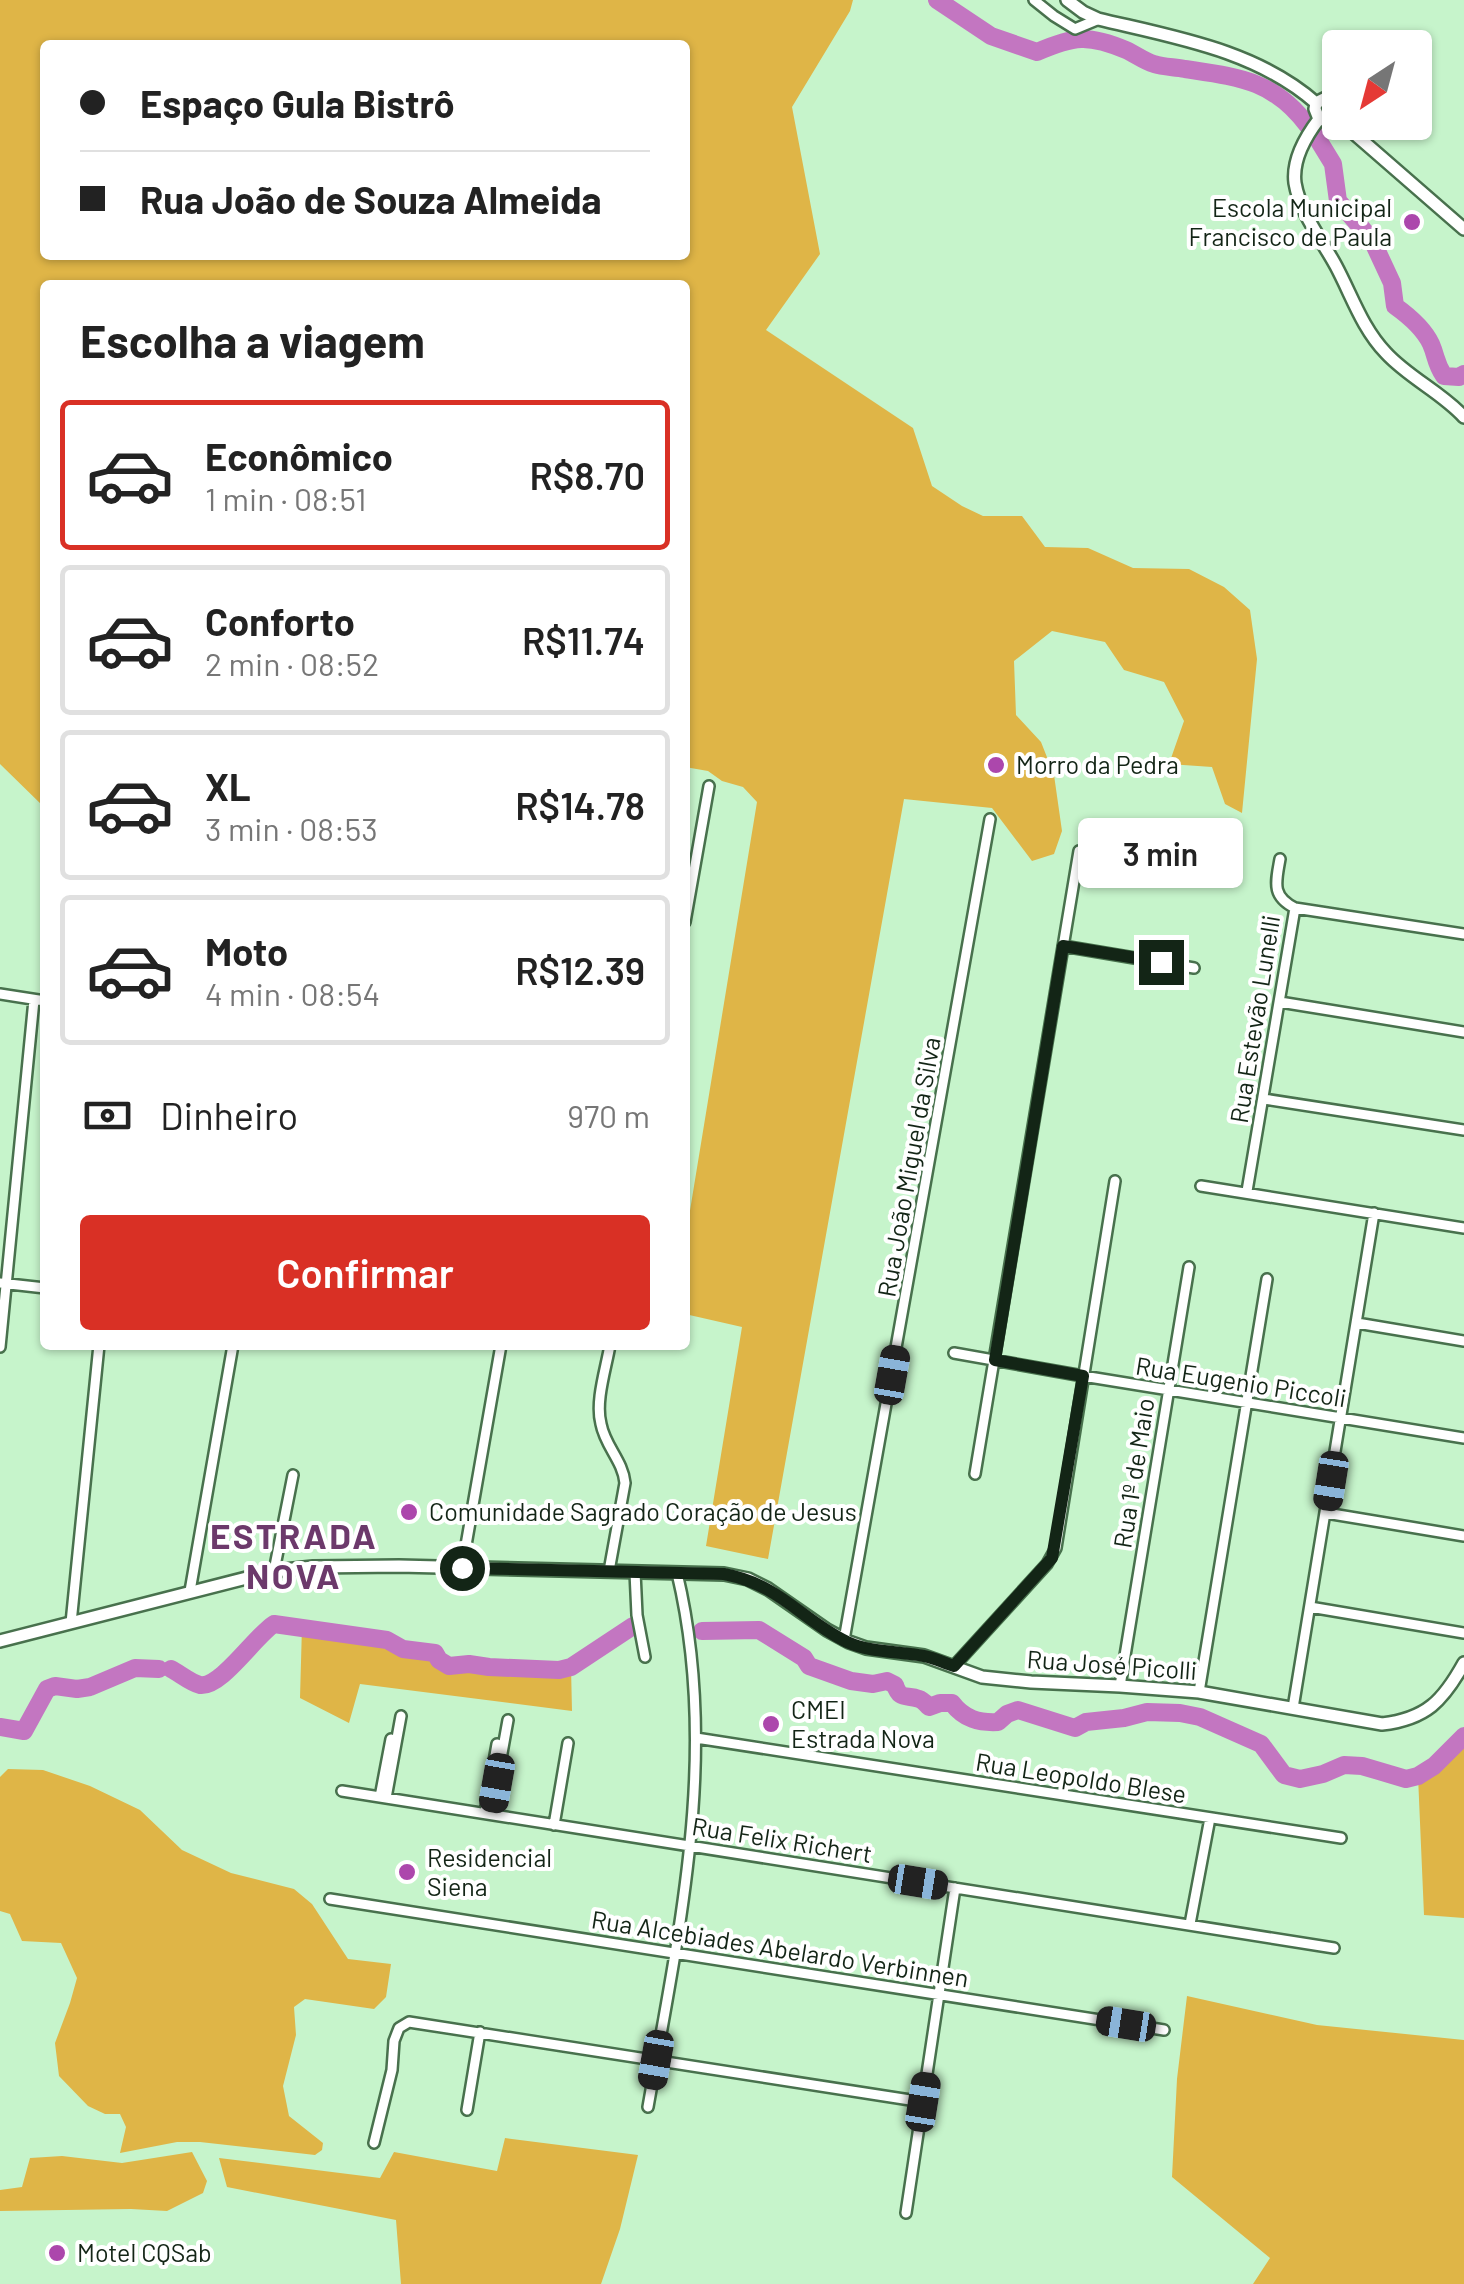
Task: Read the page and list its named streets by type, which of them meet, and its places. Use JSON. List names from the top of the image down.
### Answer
{
  "streets": {
    "street": [
      "Rua Estevão Lunelli",
      "Rua João Miguel da Silva",
      "Rua Eugenio Piccoli",
      "Rua 1º de Maio",
      "Rua José Picolli",
      "Rua Leopoldo Blese",
      "Rua Felix Richert",
      "Rua Alcebiades Abelardo Verbinnen"
    ]
  },
  "crossings": [
    ["Rua João Miguel da Silva", "Rua José Picolli"],
    ["Rua Eugenio Piccoli", "Rua 1º de Maio"],
    ["Rua 1º de Maio", "Rua José Picolli"]
  ],
  "districts": ["ESTRADA NOVA"],
  "places": [
    "Escola Municipal Francisco de Paula",
    "Morro da Pedra",
    "Comunidade Sagrado Coração de Jesus",
    "CMEI Estrada Nova",
    "Residencial Siena",
    "Motel CQSab"
  ],
  "north": "bottom left",
  "page": {
    "banner": ["Espaço Gula Bistrô", "Rua João de Souza Almeida"],
    "heading": "Escolha a viagem",
    "list": [
      {
        "name": "Econômico",
        "note": "1 min · 08:51",
        "value": "R$8.70"
      },
      {
        "name": "Conforto",
        "note": "2 min · 08:52",
        "value": "R$11.74"
      },
      {
        "name": "XL",
        "note": "3 min · 08:53",
        "value": "R$14.78"
      },
      {
        "name": "Moto",
        "note": "4 min · 08:54",
        "value": "R$12.39"
      }
    ],
    "bubble": "3 min",
    "pay": ["Dinheiro", "970 m"],
    "buttons": "Confirmar"
  }
}
